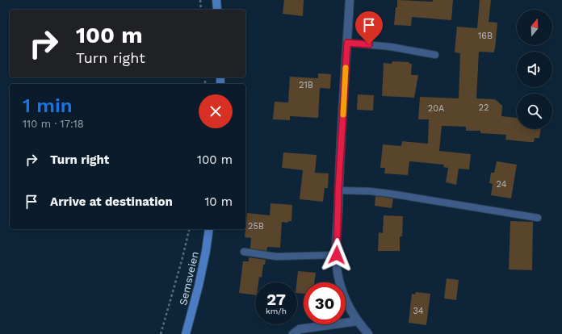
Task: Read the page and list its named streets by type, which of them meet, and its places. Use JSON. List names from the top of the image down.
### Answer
{
  "streets": {
    "main road": ["Semsveien"]
  },
  "house_numbers": [
    "16B",
    "21B",
    "22",
    "20A",
    "24",
    "25B",
    "34"
  ],
  "north": "top",
  "page": {
    "turn": ["100 m", "Turn right"],
    "heading": ["1 min", "110 m · 17:18"],
    "list": [
      {
        "name": "Turn right",
        "value": "100 m"
      },
      {
        "name": "Arrive at destination",
        "value": "10 m"
      }
    ],
    "speed": "27 km/h",
    "limit": "30"
  }
}
